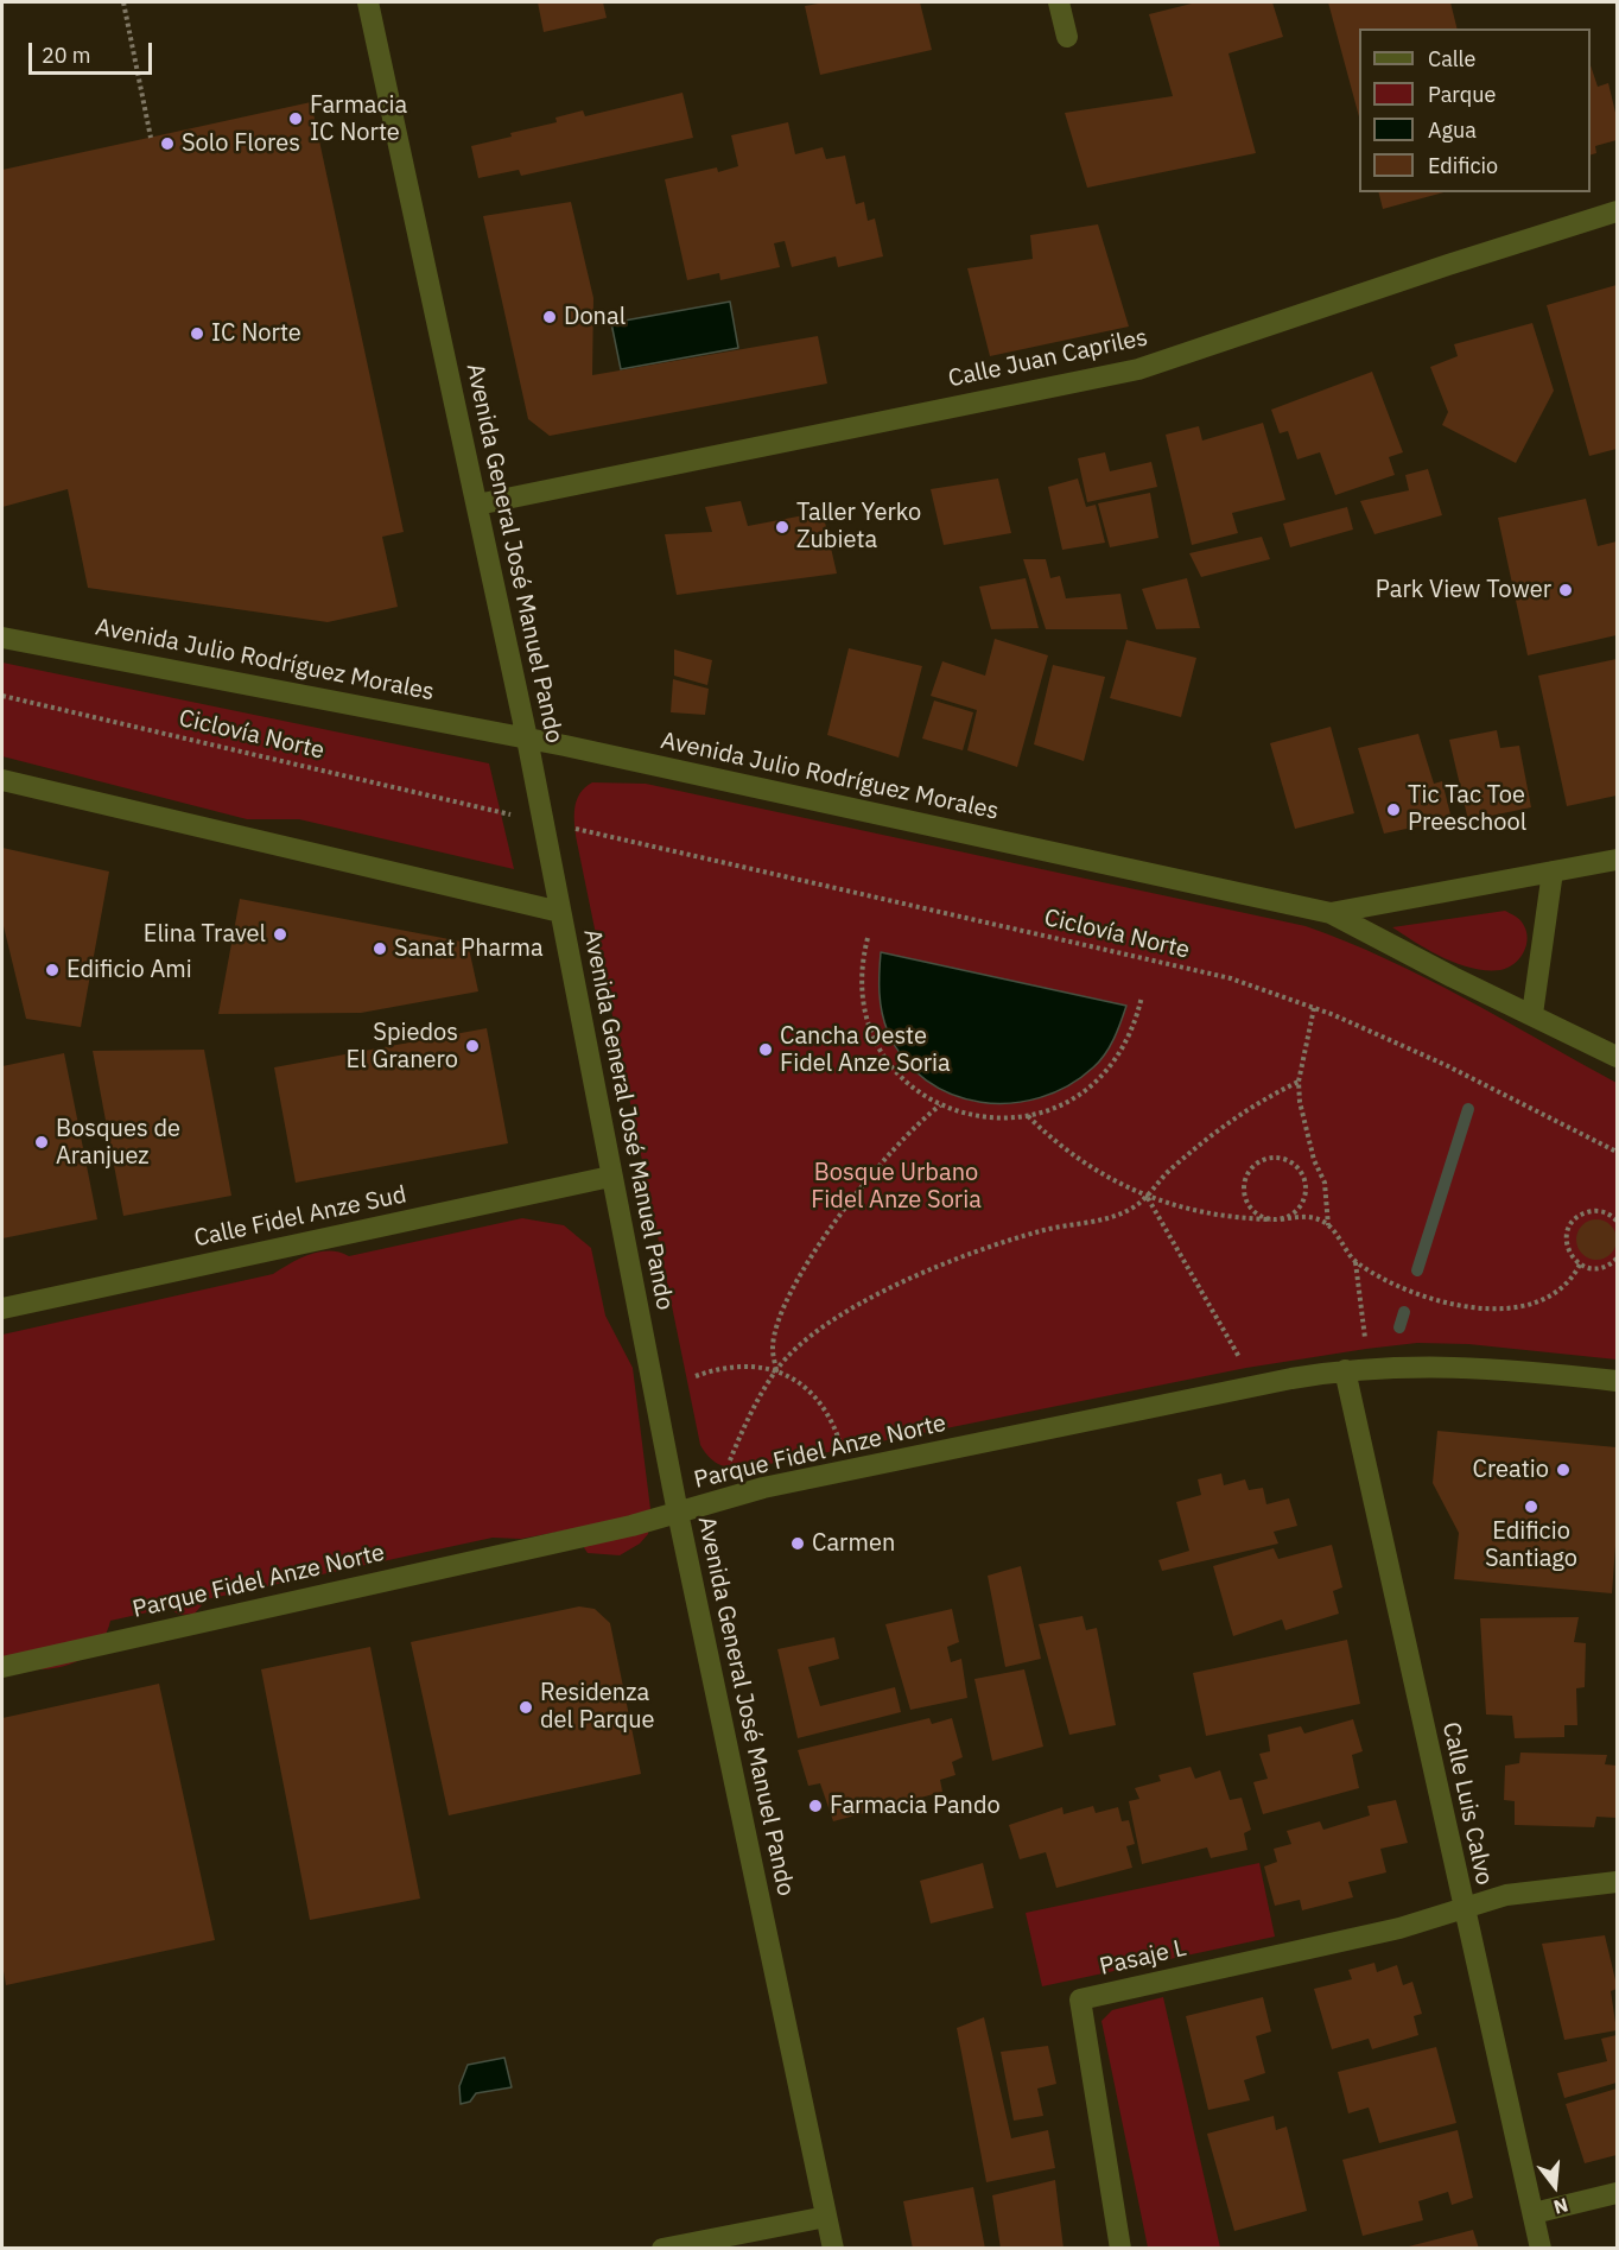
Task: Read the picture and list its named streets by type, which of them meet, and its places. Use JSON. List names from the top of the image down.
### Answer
{
  "streets": {
    "street": [
      "Calle Juan Capriles",
      "Avenida General José Manuel Pando",
      "Avenida Julio Rodríguez Morales",
      "Calle Fidel Anze Sud",
      "Parque Fidel Anze Norte",
      "Calle Luis Calvo",
      "Pasaje L"
    ],
    "path": ["Ciclovía Norte"]
  },
  "crossings": [
    ["Calle Juan Capriles", "Avenida General José Manuel Pando"],
    ["Avenida General José Manuel Pando", "Avenida Julio Rodríguez Morales"],
    ["Avenida General José Manuel Pando", "Calle Fidel Anze Sud"],
    ["Avenida General José Manuel Pando", "Parque Fidel Anze Norte"],
    ["Parque Fidel Anze Norte", "Calle Luis Calvo"],
    ["Calle Luis Calvo", "Pasaje L"]
  ],
  "parks": ["Bosque Urbano Fidel Anze Soria"],
  "places": [
    "Farmacia IC Norte",
    "Solo Flores",
    "Donal",
    "IC Norte",
    "Taller Yerko Zubieta",
    "Park View Tower",
    "Tic Tac Toe Preeschool",
    "Elina Travel",
    "Sanat Pharma",
    "Edificio Ami",
    "Spiedos El Granero",
    "Cancha Oeste Fidel Anze Soria",
    "Bosques de Aranjuez",
    "Creatio",
    "Edificio Santiago",
    "Carmen",
    "Residenza del Parque",
    "Farmacia Pando"
  ],
  "legend": [
    "Calle",
    "Parque",
    "Agua",
    "Edificio"
  ],
  "scale_bar": "20 m",
  "north": "bottom"
}
